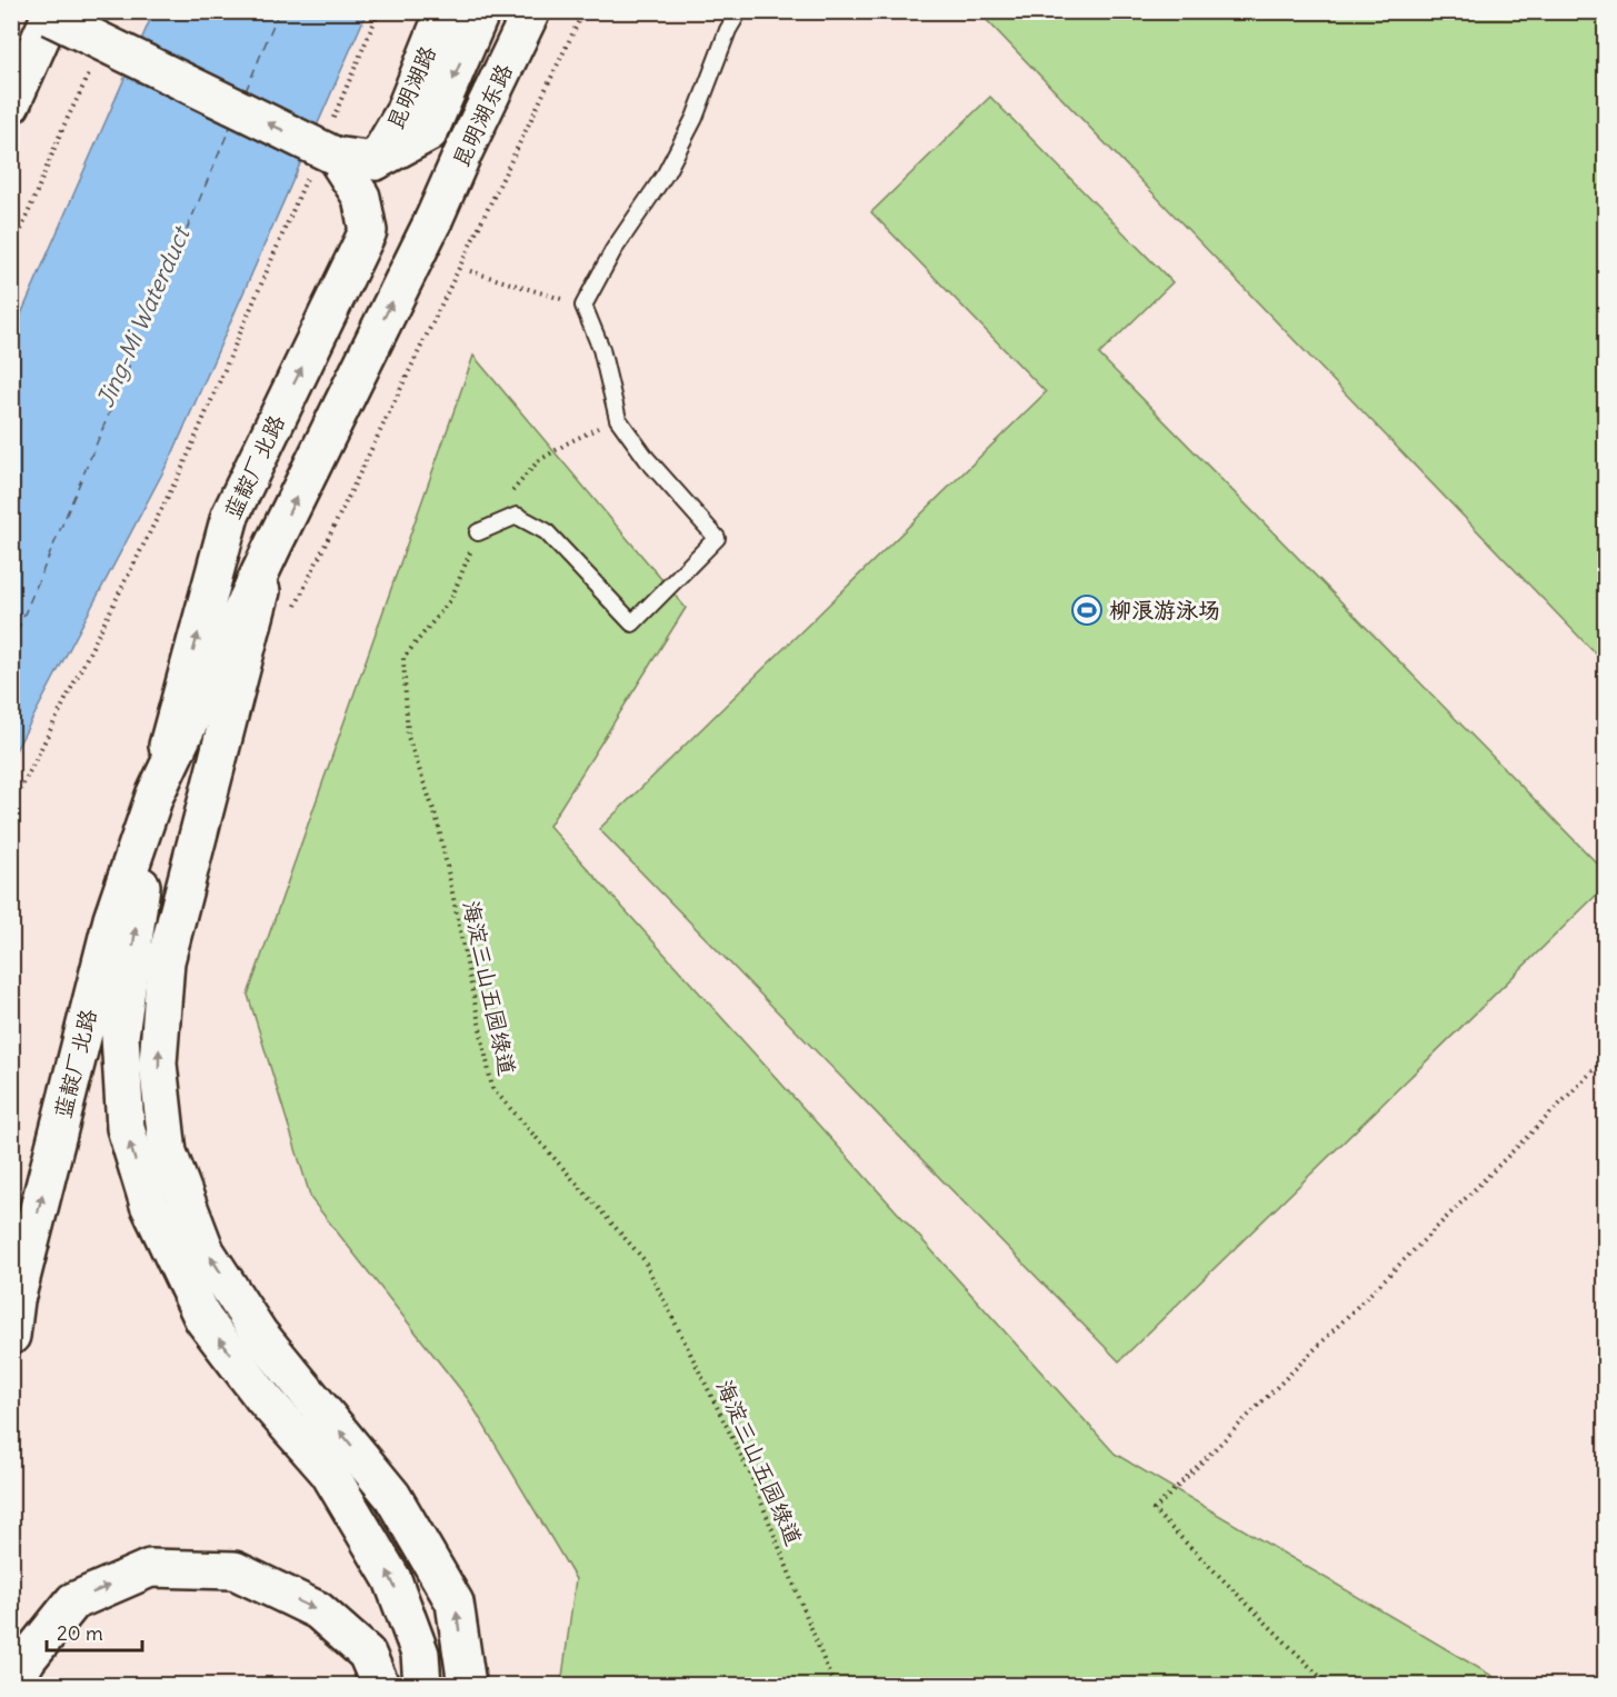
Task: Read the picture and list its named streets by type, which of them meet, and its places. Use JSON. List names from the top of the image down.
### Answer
{
  "streets": {
    "main road": ["昆明湖路", "昆明湖东路", "蓝靛厂北路"],
    "path": ["海淀三山五园绿道"]
  },
  "crossings": [
    ["昆明湖路", "昆明湖东路"],
    ["昆明湖东路", "蓝靛厂北路"]
  ],
  "one_way": ["蓝靛厂北路"],
  "water": ["Jing-Mi Waterduct"],
  "places": {
    "sports": ["柳浪游泳场"]
  },
  "scale_bar": "20 m"
}
